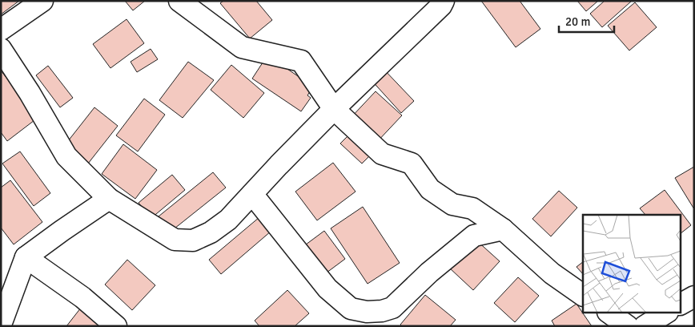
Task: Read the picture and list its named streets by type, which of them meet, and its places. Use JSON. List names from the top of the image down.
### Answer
{
  "scale_bar": "20 m"
}
